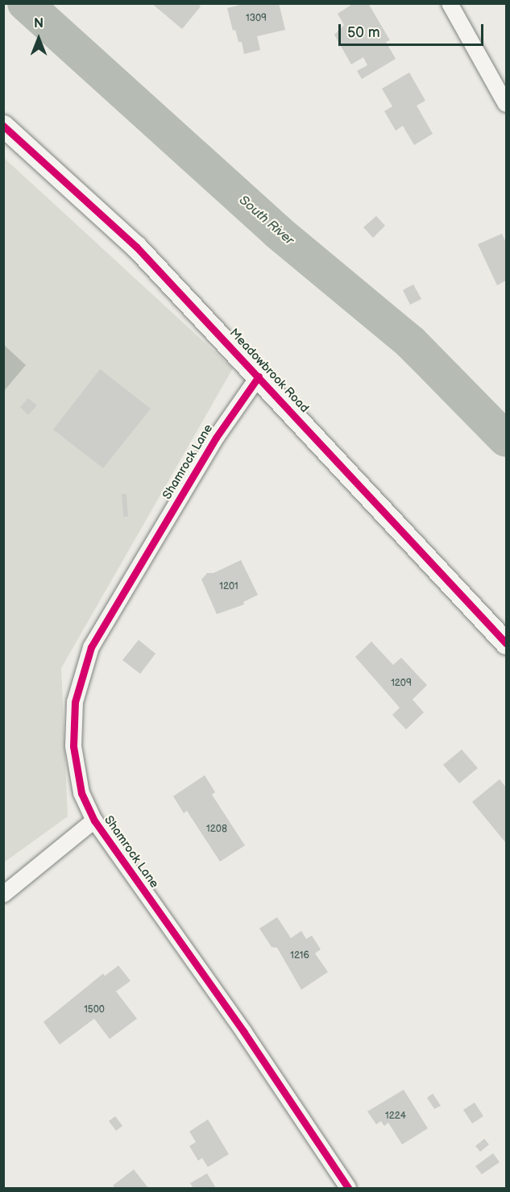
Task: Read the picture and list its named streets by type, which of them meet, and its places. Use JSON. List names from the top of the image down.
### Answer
{
  "streets": {
    "street": ["Meadowbrook Road", "Shamrock Lane"]
  },
  "crossings": [
    ["Meadowbrook Road", "Shamrock Lane"]
  ],
  "water": ["South River"],
  "house_numbers": [
    "1309",
    "1201",
    "1209",
    "1208",
    "1216",
    "1500",
    "1224"
  ],
  "scale_bar": "50 m",
  "north": "top"
}
